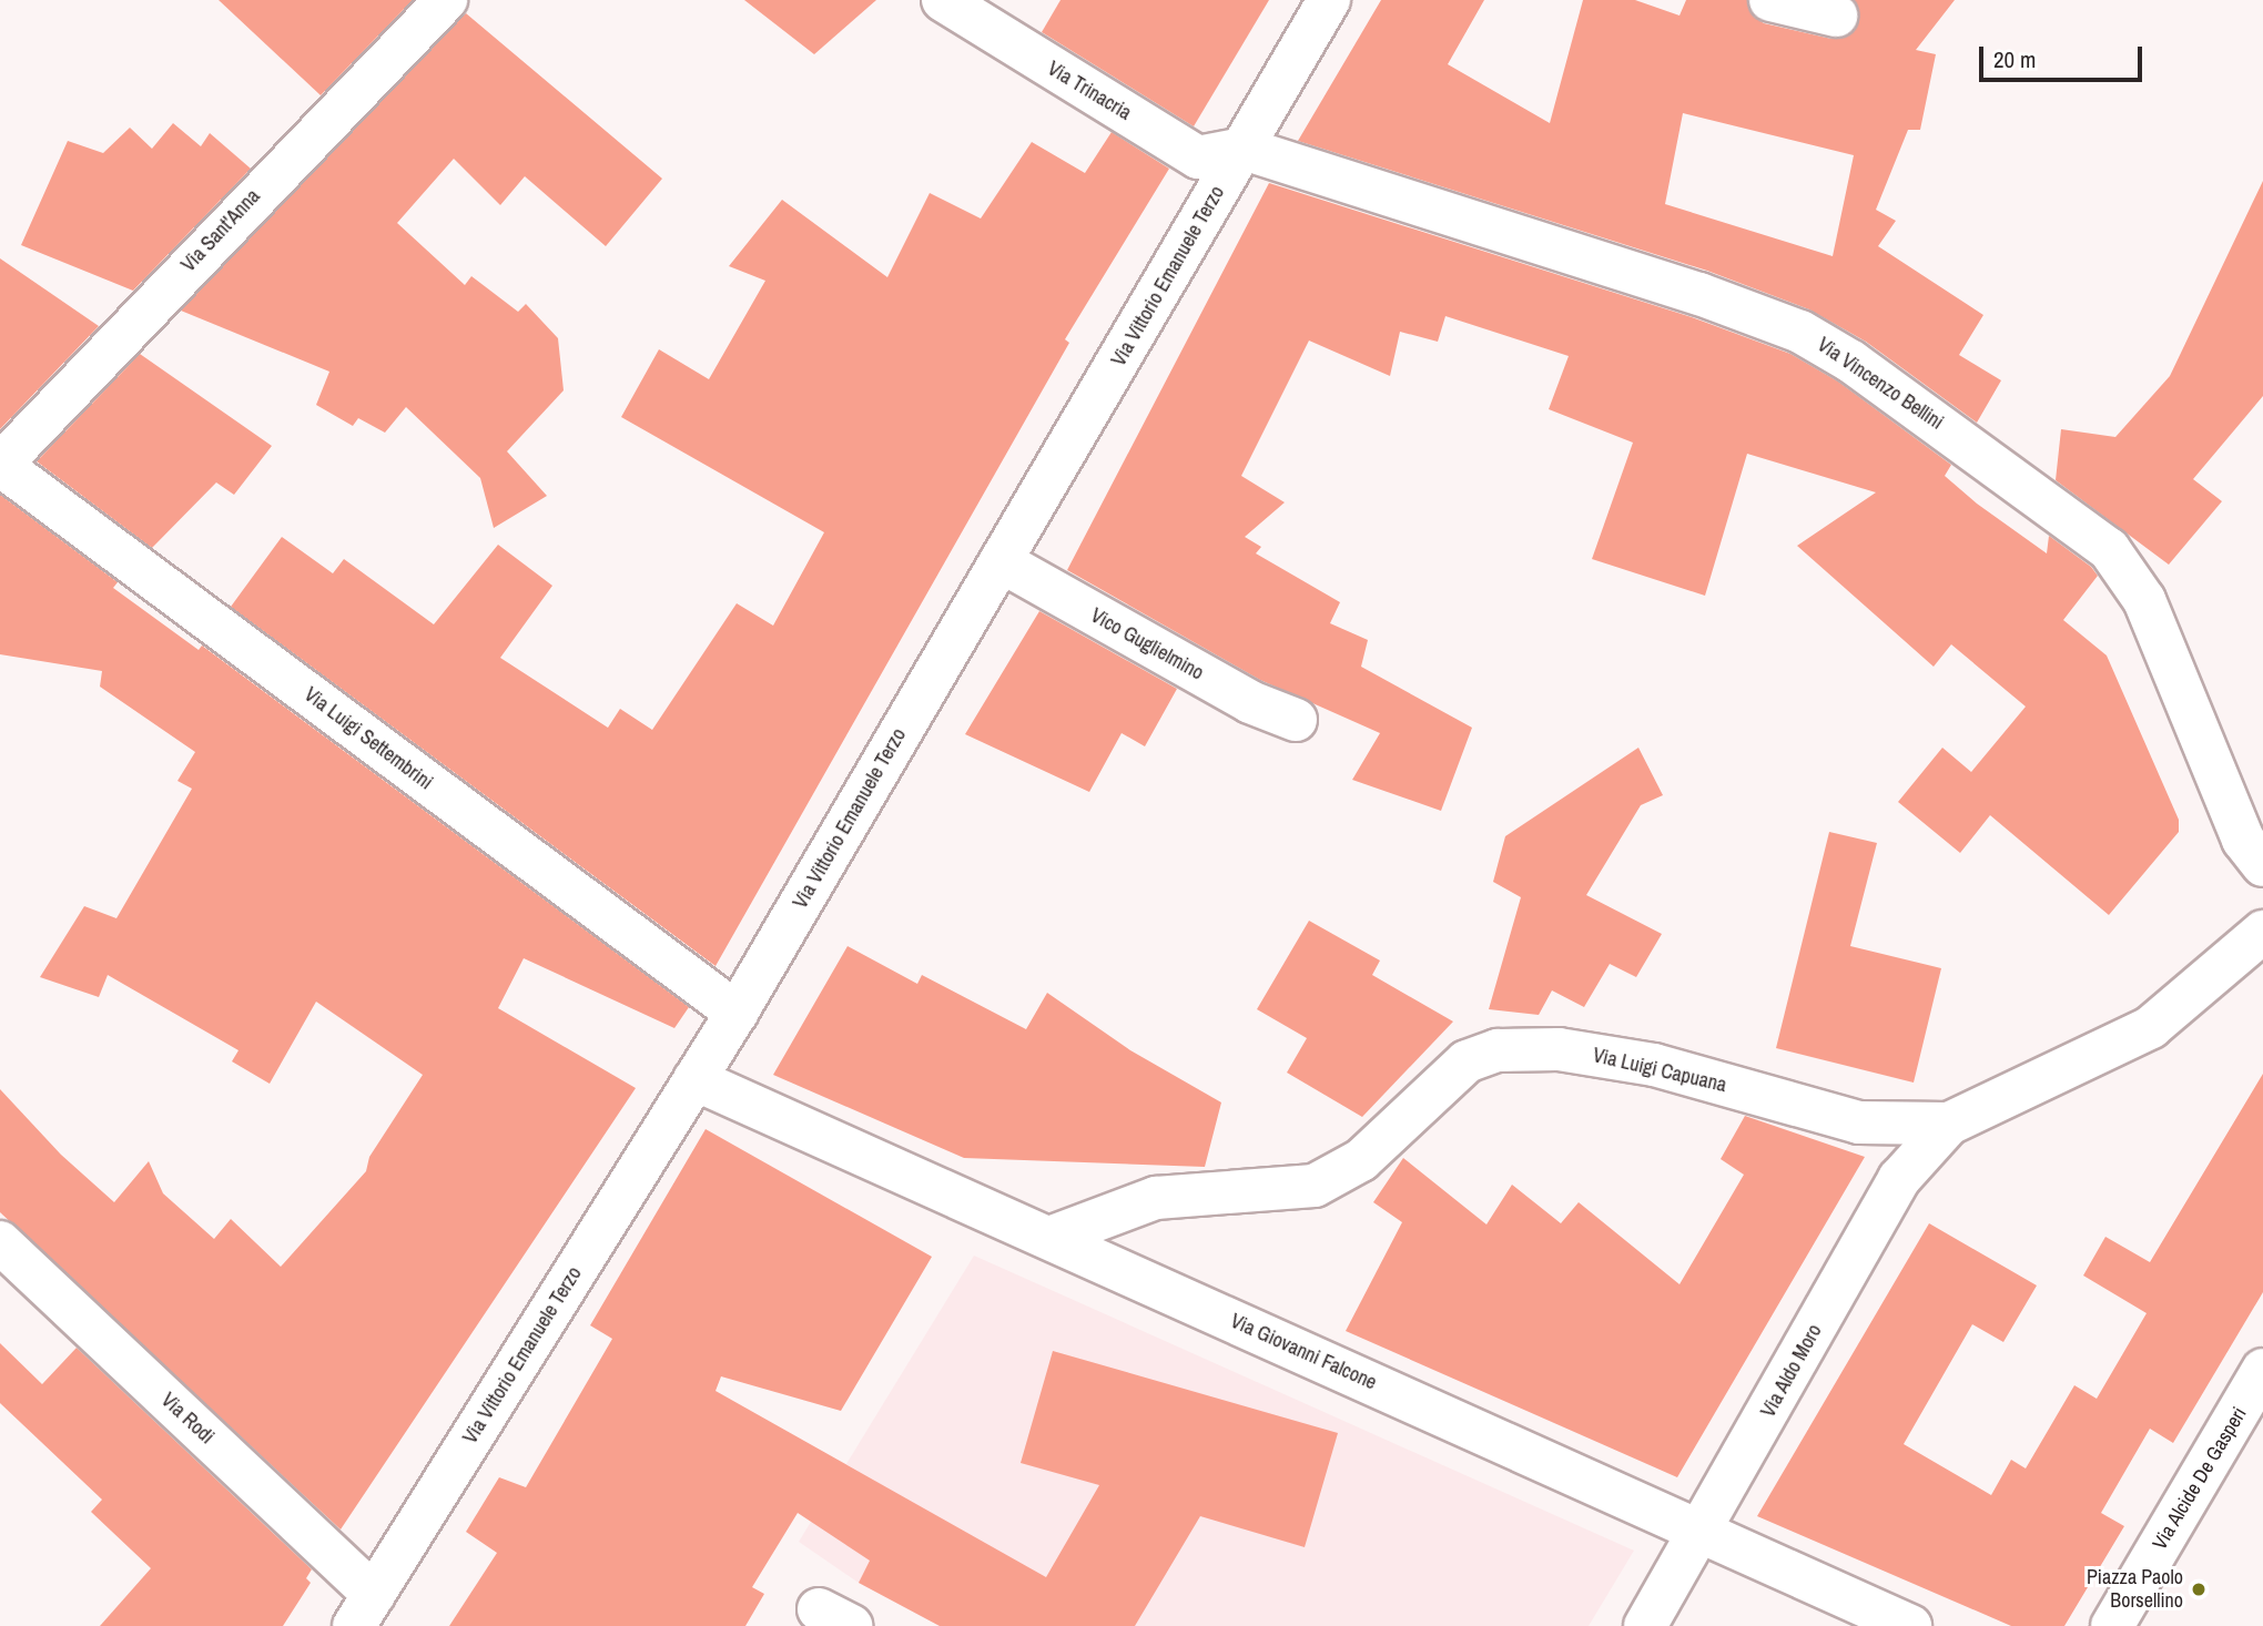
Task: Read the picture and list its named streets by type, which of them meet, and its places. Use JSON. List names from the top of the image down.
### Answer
{
  "streets": {
    "street": [
      "Via Trinacria",
      "Via Sant'Anna",
      "Via Vittorio Emanuele Terzo",
      "Via Vincenzo Bellini",
      "Vico Guglielmino",
      "Via Luigi Settembrini",
      "Via Luigi Capuana",
      "Via Giovanni Falcone",
      "Via Aldo Moro",
      "Via Rodi",
      "Via Alcide De Gasperi"
    ]
  },
  "crossings": [
    ["Via Trinacria", "Via Vittorio Emanuele Terzo"],
    ["Via Trinacria", "Via Vincenzo Bellini"],
    ["Via Sant'Anna", "Via Luigi Settembrini"],
    ["Via Vittorio Emanuele Terzo", "Via Vincenzo Bellini"],
    ["Via Vittorio Emanuele Terzo", "Vico Guglielmino"],
    ["Via Vittorio Emanuele Terzo", "Via Luigi Settembrini"],
    ["Via Vittorio Emanuele Terzo", "Via Giovanni Falcone"],
    ["Via Vittorio Emanuele Terzo", "Via Rodi"],
    ["Via Luigi Capuana", "Via Giovanni Falcone"],
    ["Via Luigi Capuana", "Via Aldo Moro"],
    ["Via Giovanni Falcone", "Via Aldo Moro"]
  ],
  "places": ["Piazza Paolo Borsellino"],
  "scale_bar": "20 m"
}
